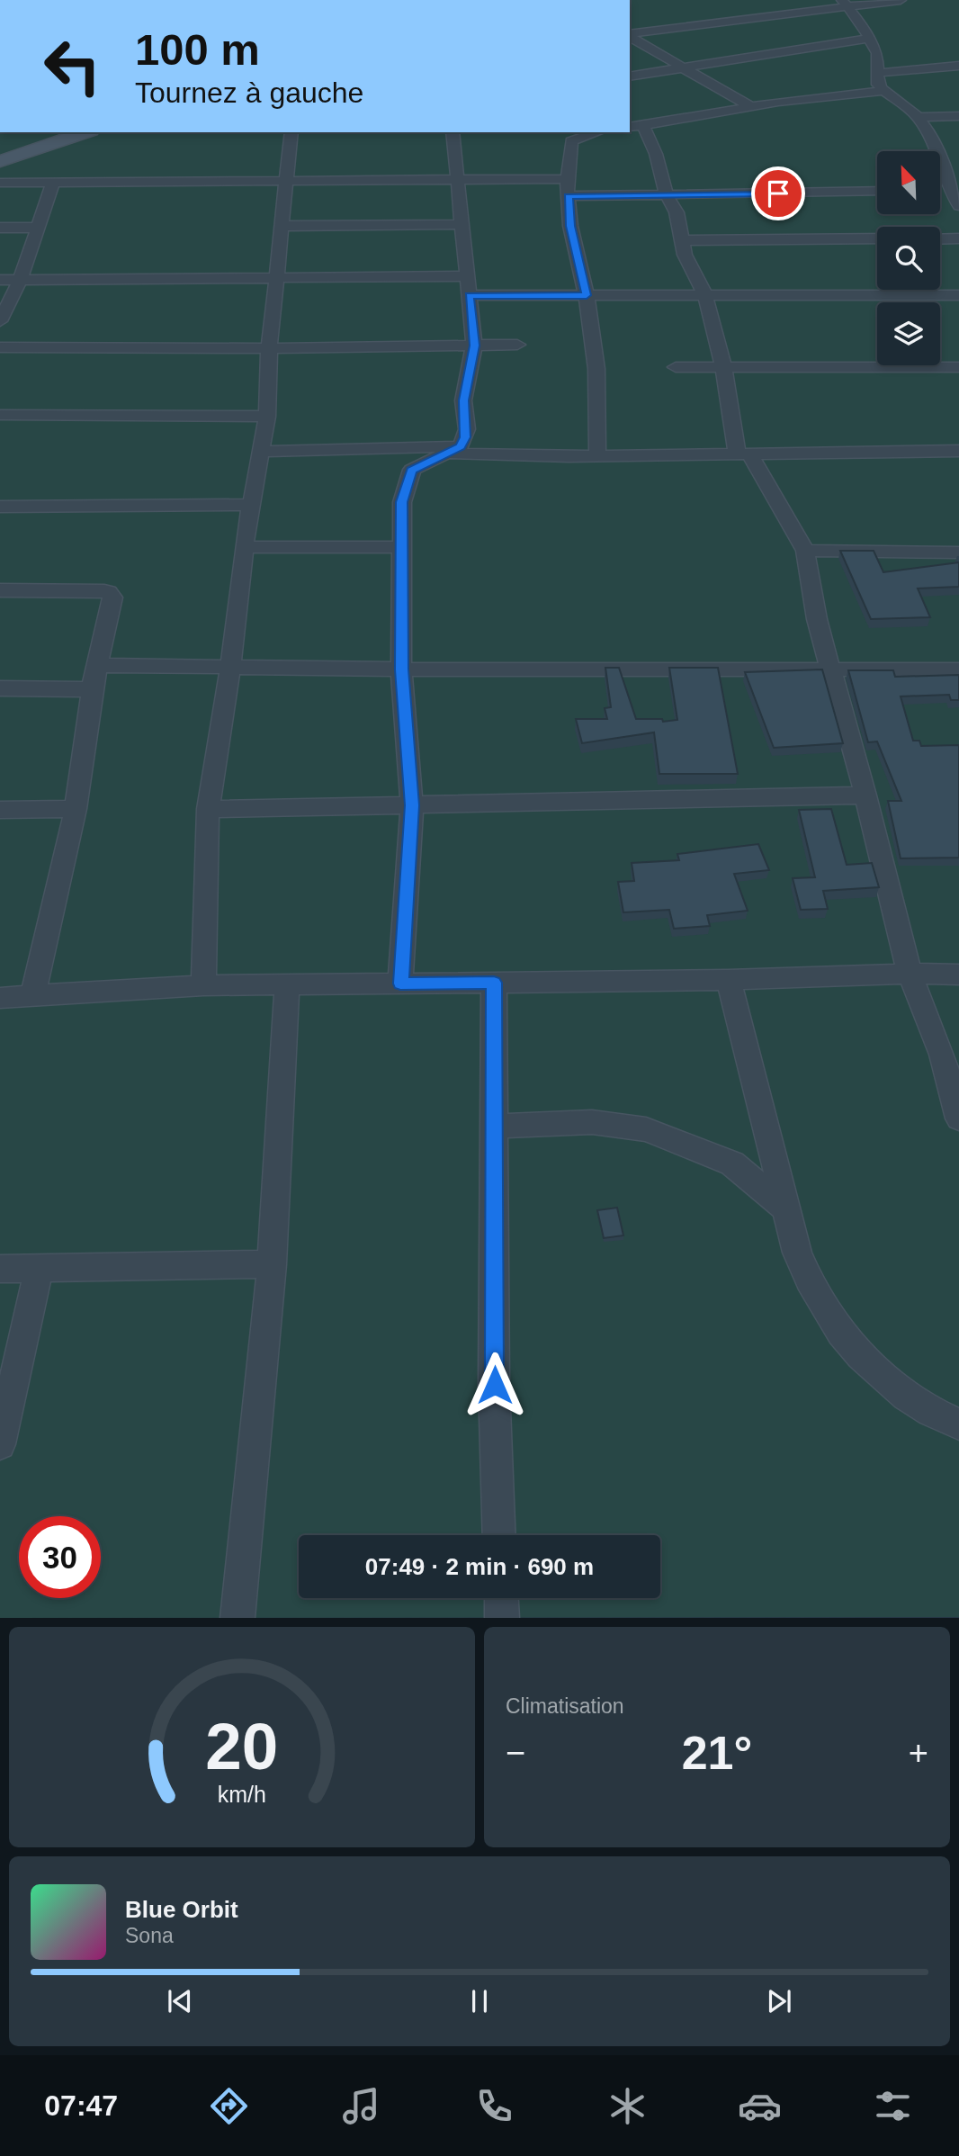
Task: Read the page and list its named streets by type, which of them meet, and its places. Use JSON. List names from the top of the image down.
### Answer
{
  "north": "top left",
  "page": {
    "turn": ["100 m", "Tournez à gauche"],
    "limit": "30",
    "trip": "07:49 · 2 min · 690 m",
    "tile": "Climatisation",
    "heat": ["−", "21°", "+"],
    "song": ["Blue Orbit", "Sona"],
    "tabs": "07:47",
    "gauge": ["20", "km/h"]
  }
}
